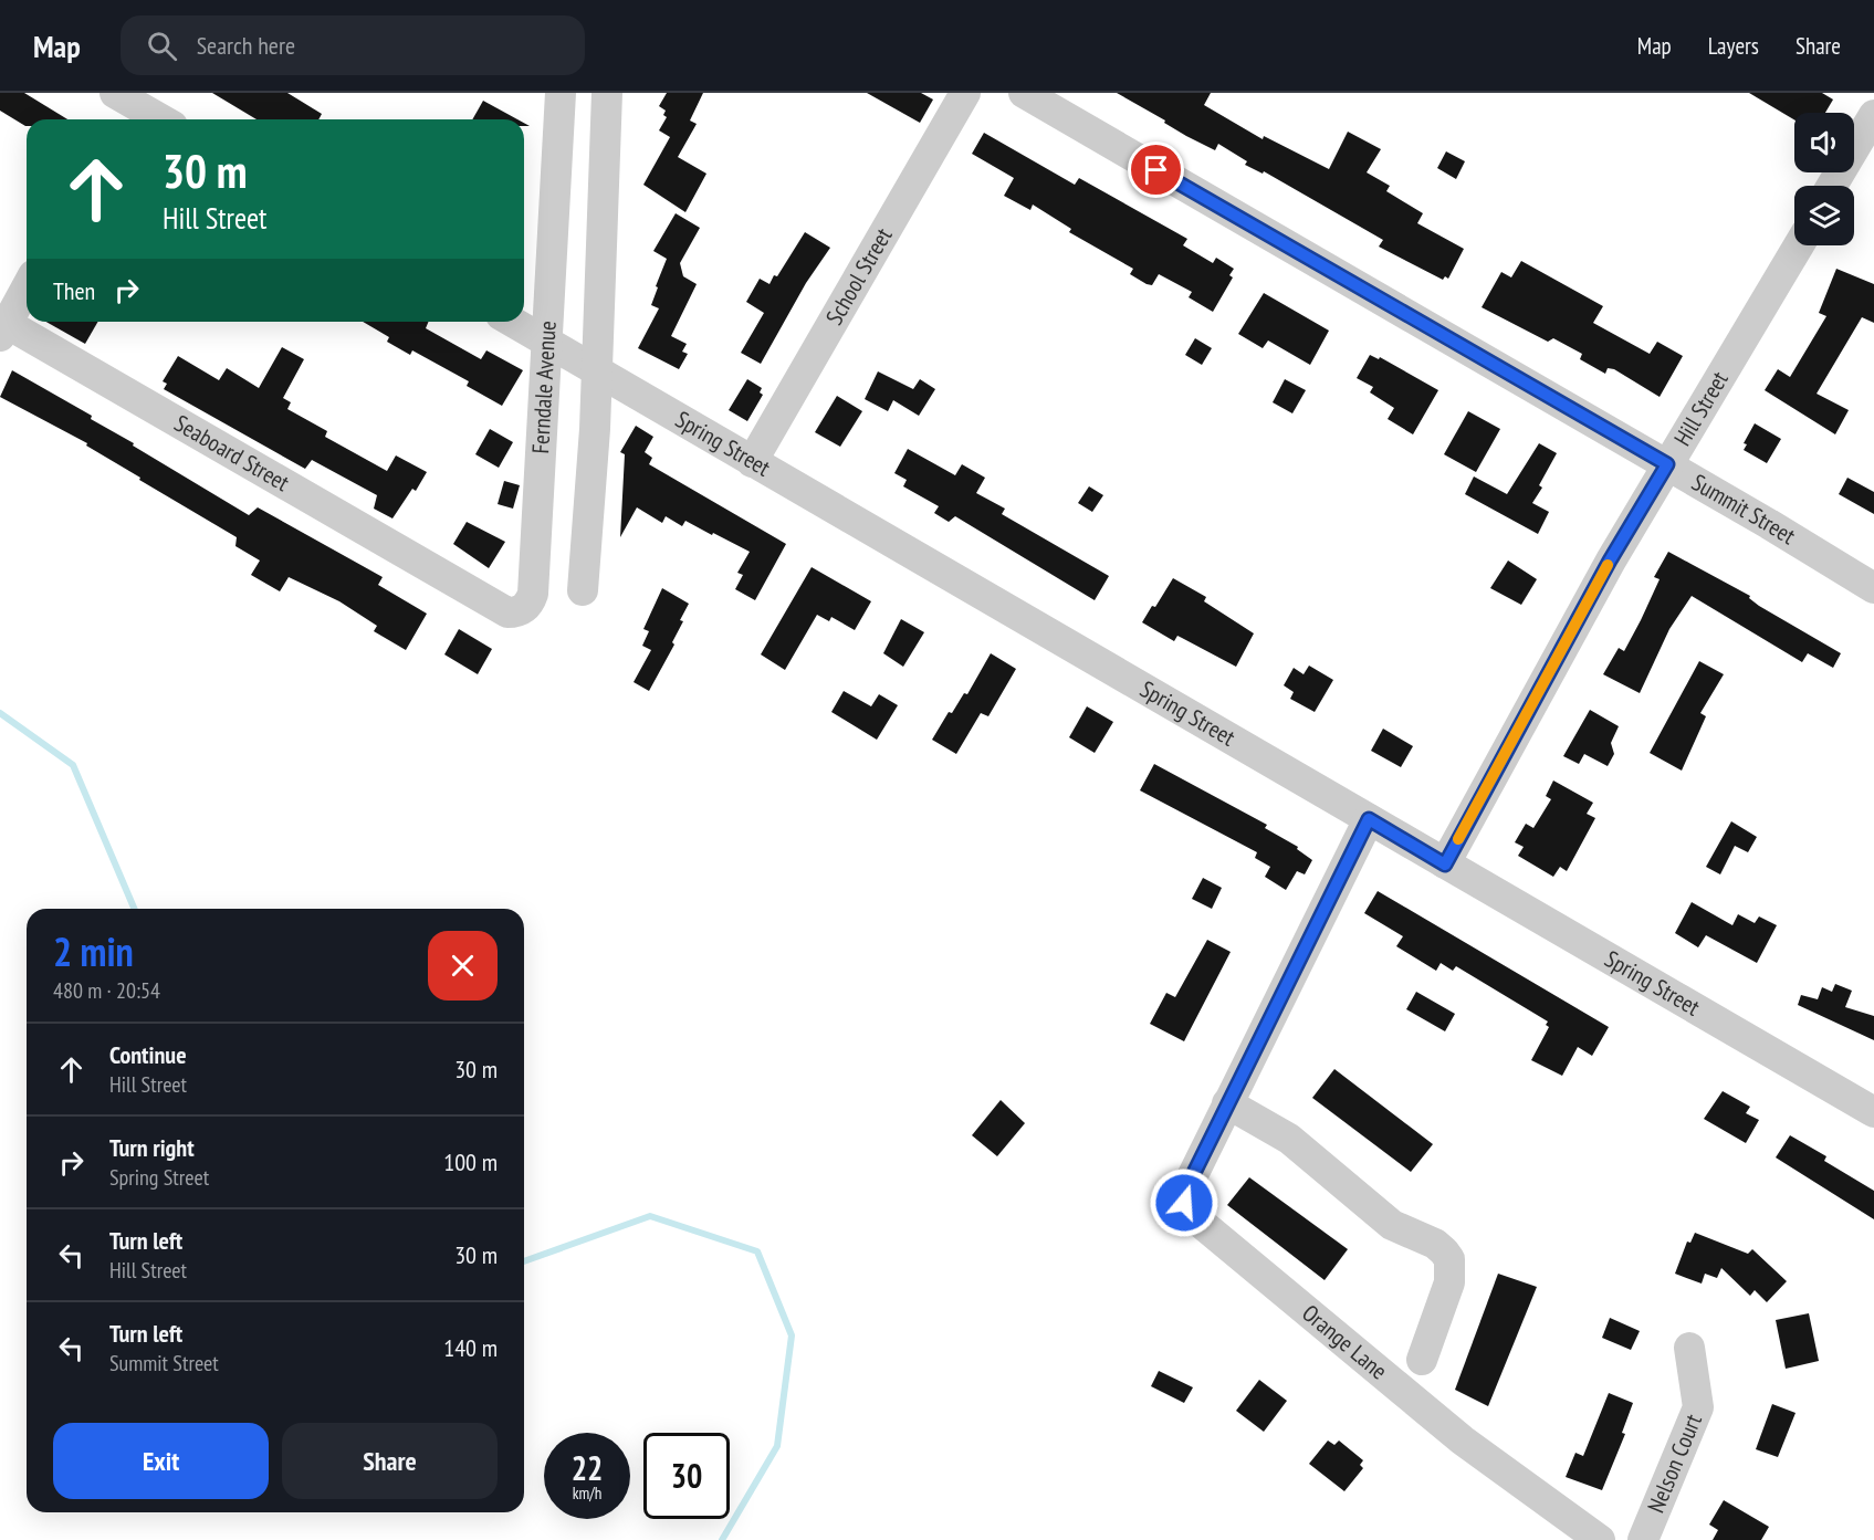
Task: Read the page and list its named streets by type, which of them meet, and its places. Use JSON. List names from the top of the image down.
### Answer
{
  "streets": {
    "street": [
      "School Street",
      "Ferndale Avenue",
      "Hill Street",
      "Spring Street",
      "Seaboard Street",
      "Summit Street",
      "Orange Lane",
      "Nelson Court"
    ]
  },
  "crossings": [
    ["School Street", "Spring Street"],
    ["Ferndale Avenue", "Spring Street"],
    ["Ferndale Avenue", "Seaboard Street"],
    ["Hill Street", "Spring Street"],
    ["Hill Street", "Summit Street"]
  ],
  "page": {
    "header": "Map",
    "search": "Search here",
    "nav": ["Map", "Layers", "Share"],
    "turn": ["30 m", "Hill Street"],
    "then": "Then",
    "heading": ["2 min", "480 m · 20:54"],
    "list": [
      {
        "name": "Continue",
        "note": "Hill Street",
        "value": "30 m"
      },
      {
        "name": "Turn right",
        "note": "Spring Street",
        "value": "100 m"
      },
      {
        "name": "Turn left",
        "note": "Hill Street",
        "value": "30 m"
      },
      {
        "name": "Turn left",
        "note": "Summit Street",
        "value": "140 m"
      }
    ],
    "buttons": ["Exit", "Share"],
    "speed": "22 km/h",
    "limit": "30"
  }
}
